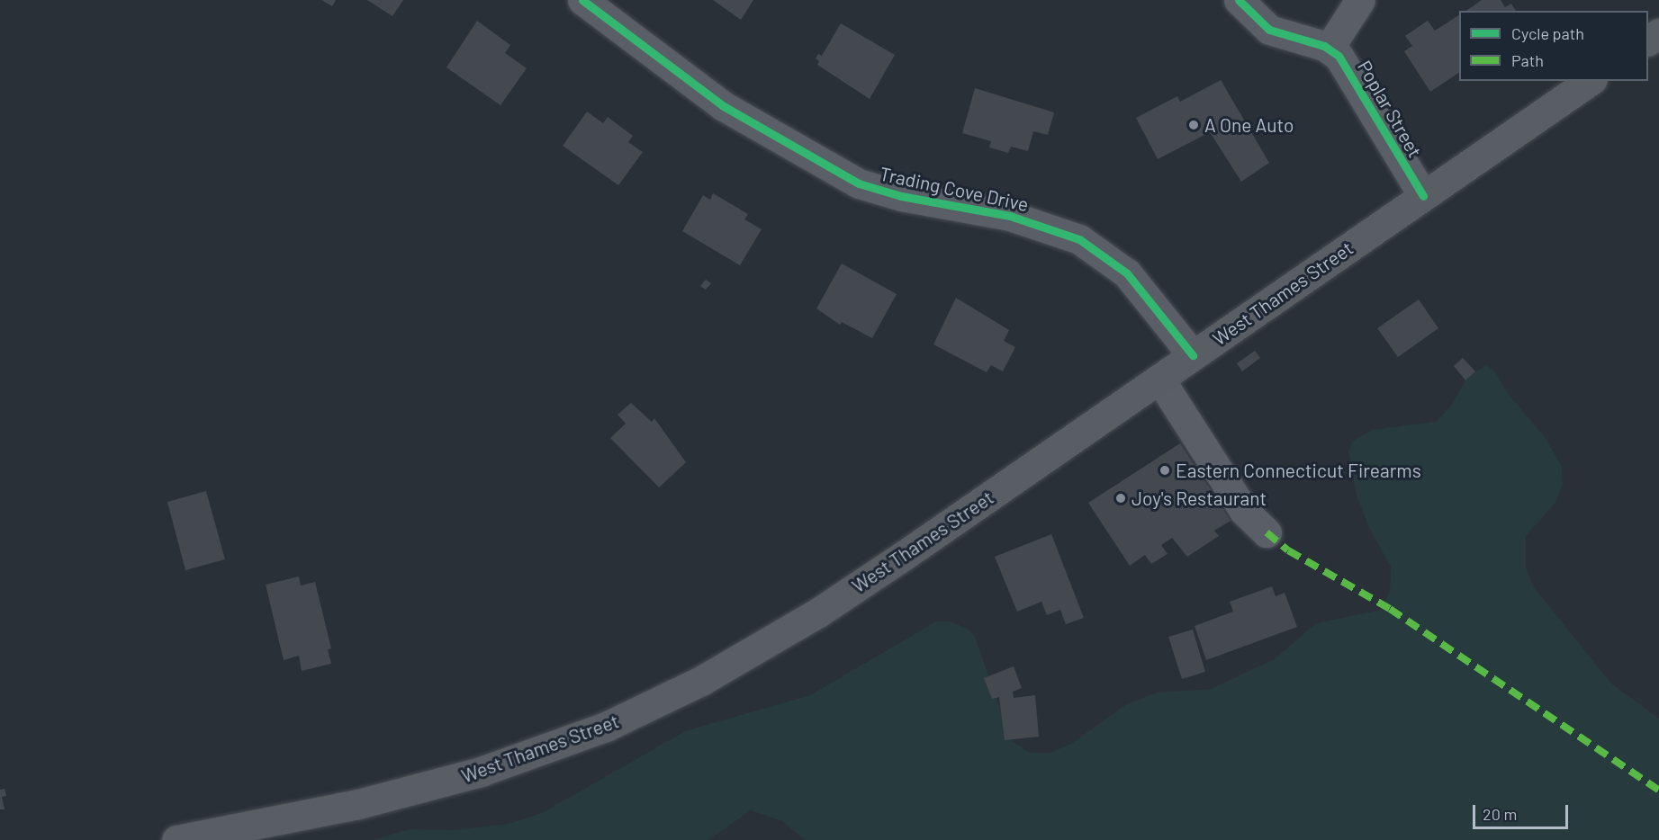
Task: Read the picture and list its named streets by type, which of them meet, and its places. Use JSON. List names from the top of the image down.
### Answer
{
  "streets": {
    "main road": ["West Thames Street"],
    "street": ["Poplar Street", "Trading Cove Drive"]
  },
  "crossings": [
    ["Poplar Street", "West Thames Street"],
    ["Trading Cove Drive", "West Thames Street"]
  ],
  "places": ["A One Auto", "Eastern Connecticut Firearms", "Joy's Restaurant"],
  "legend": ["Cycle path", "Path"],
  "scale_bar": "20 m"
}
